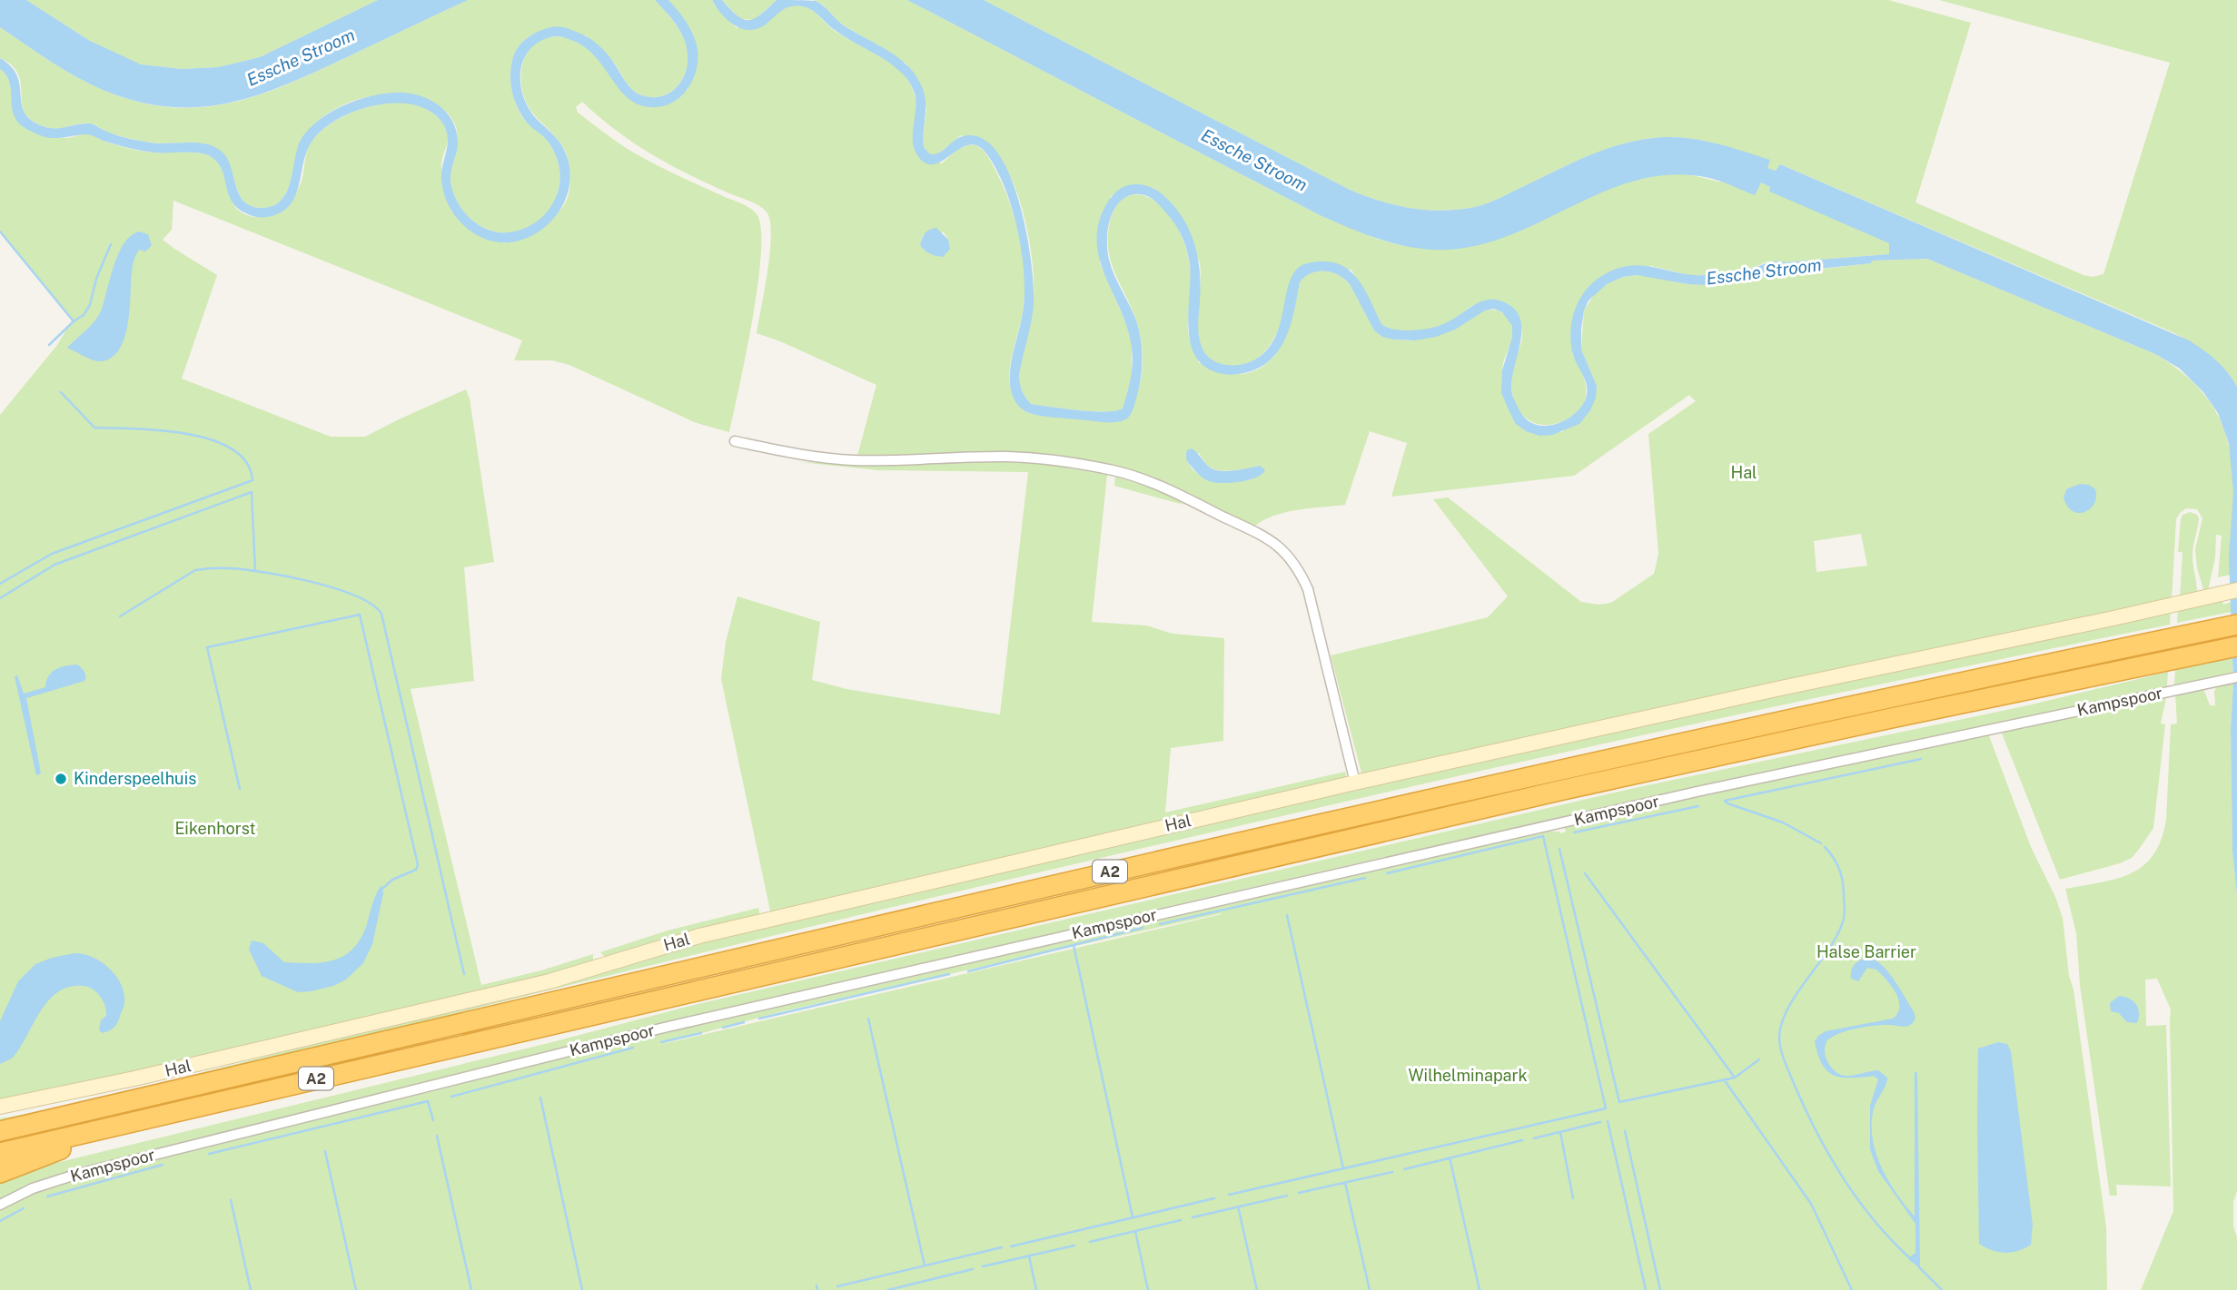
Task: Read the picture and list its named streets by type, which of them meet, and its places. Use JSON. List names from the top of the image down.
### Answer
{
  "streets": {
    "highway": ["A2"],
    "street": ["Kampspoor", "Hal"]
  },
  "water": ["Essche Stroom"],
  "parks": [
    "Hal",
    "Eikenhorst",
    "Halse Barrier",
    "Wilhelminapark"
  ],
  "places": ["Kinderspeelhuis"]
}
